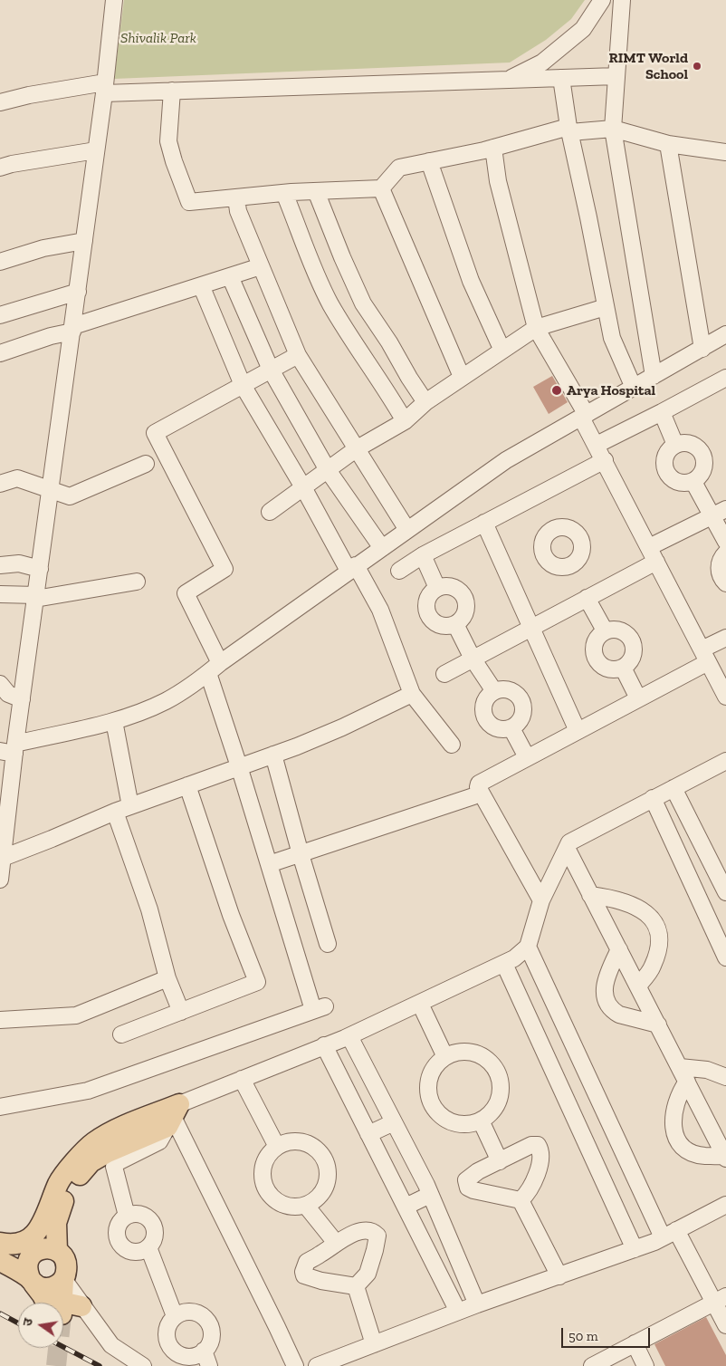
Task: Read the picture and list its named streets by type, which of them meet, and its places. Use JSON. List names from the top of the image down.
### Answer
{
  "parks": ["Shivalik Park"],
  "places": ["RIMT World School", "Arya Hospital"],
  "scale_bar": "50 m",
  "north": "left"
}
